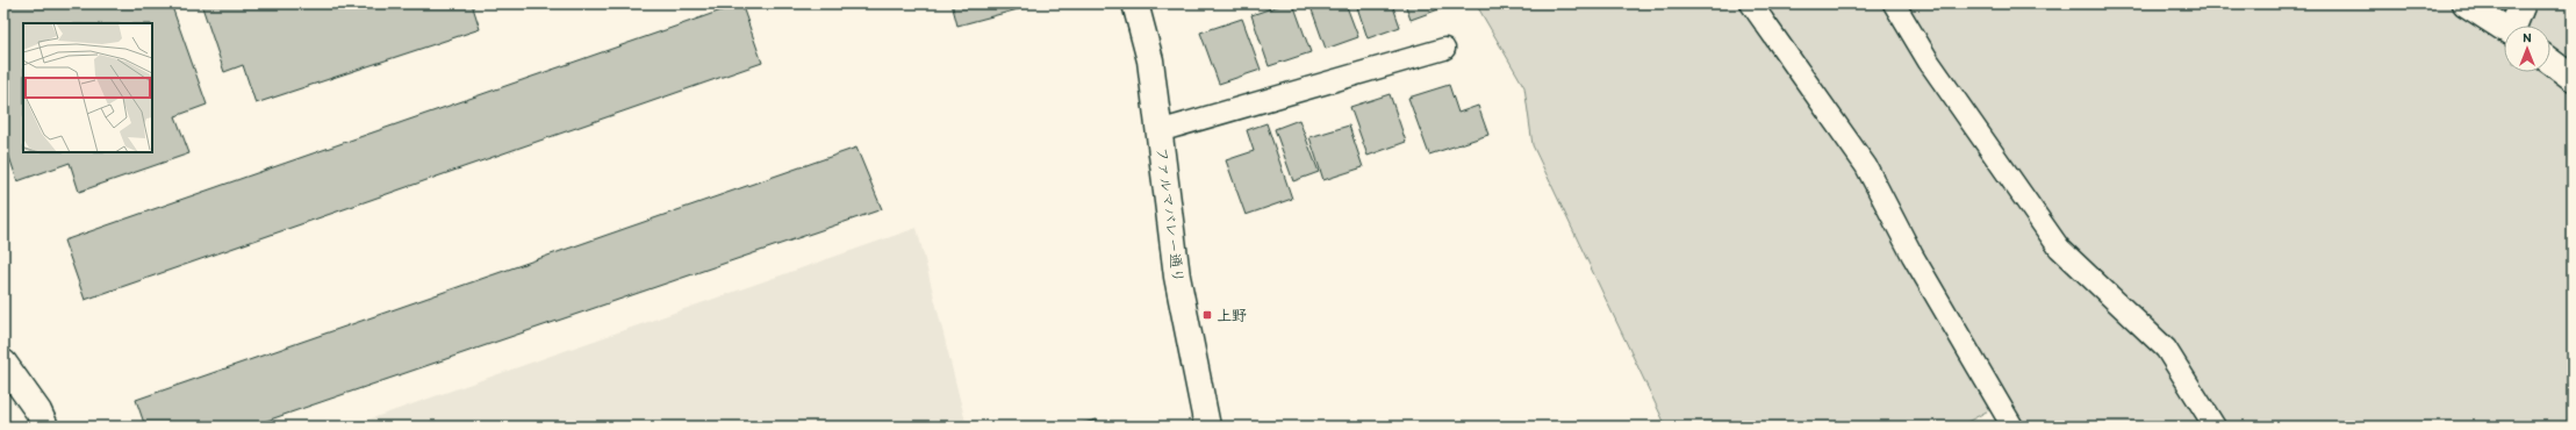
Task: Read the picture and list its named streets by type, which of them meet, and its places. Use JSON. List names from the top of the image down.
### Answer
{
  "streets": {
    "street": ["ファルマバレー通り"]
  },
  "places": {
    "transit": ["上野"]
  },
  "north": "top"
}
